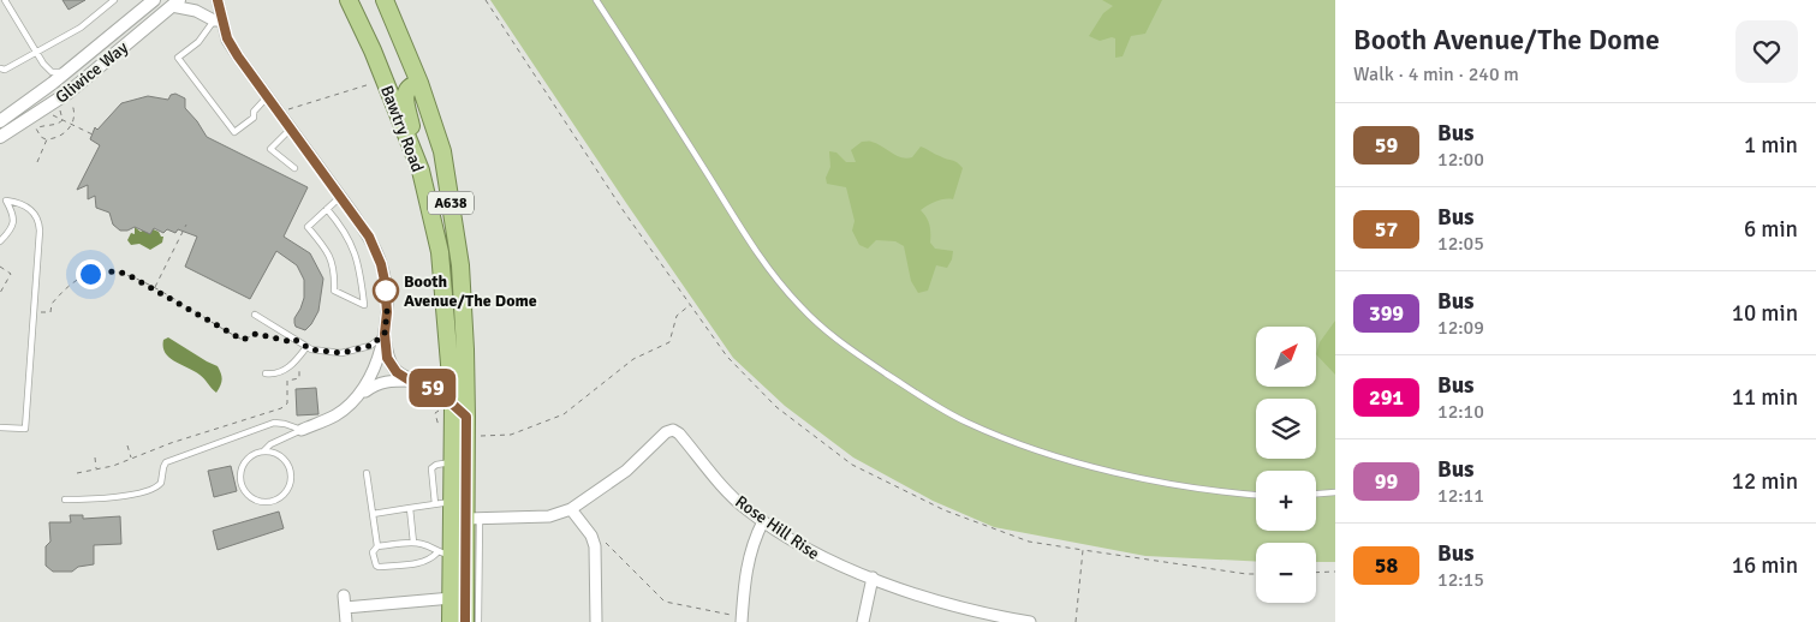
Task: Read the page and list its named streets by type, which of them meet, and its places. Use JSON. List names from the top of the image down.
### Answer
{
  "streets": {
    "highway": ["Bawtry Road", "A638"],
    "street": ["Gliwice Way", "Rose Hill Rise"]
  },
  "crossings": [
    ["Bawtry Road", "Rose Hill Rise"]
  ],
  "places": ["Booth Avenue/The Dome"],
  "lines": ["bus line 59"],
  "north": "top right",
  "page": {
    "on_map": "59",
    "heading": ["Booth Avenue/The Dome", "Walk · 4 min · 240 m"],
    "list": [
      {
        "mark": "59",
        "name": "Bus",
        "note": "12:00",
        "value": "1 min"
      },
      {
        "mark": "57",
        "name": "Bus",
        "note": "12:05",
        "value": "6 min"
      },
      {
        "mark": "399",
        "name": "Bus",
        "note": "12:09",
        "value": "10 min"
      },
      {
        "mark": "291",
        "name": "Bus",
        "note": "12:10",
        "value": "11 min"
      },
      {
        "mark": "99",
        "name": "Bus",
        "note": "12:11",
        "value": "12 min"
      },
      {
        "mark": "58",
        "name": "Bus",
        "note": "12:15",
        "value": "16 min"
      }
    ],
    "map_buttons": ["+", "−"]
  }
}
